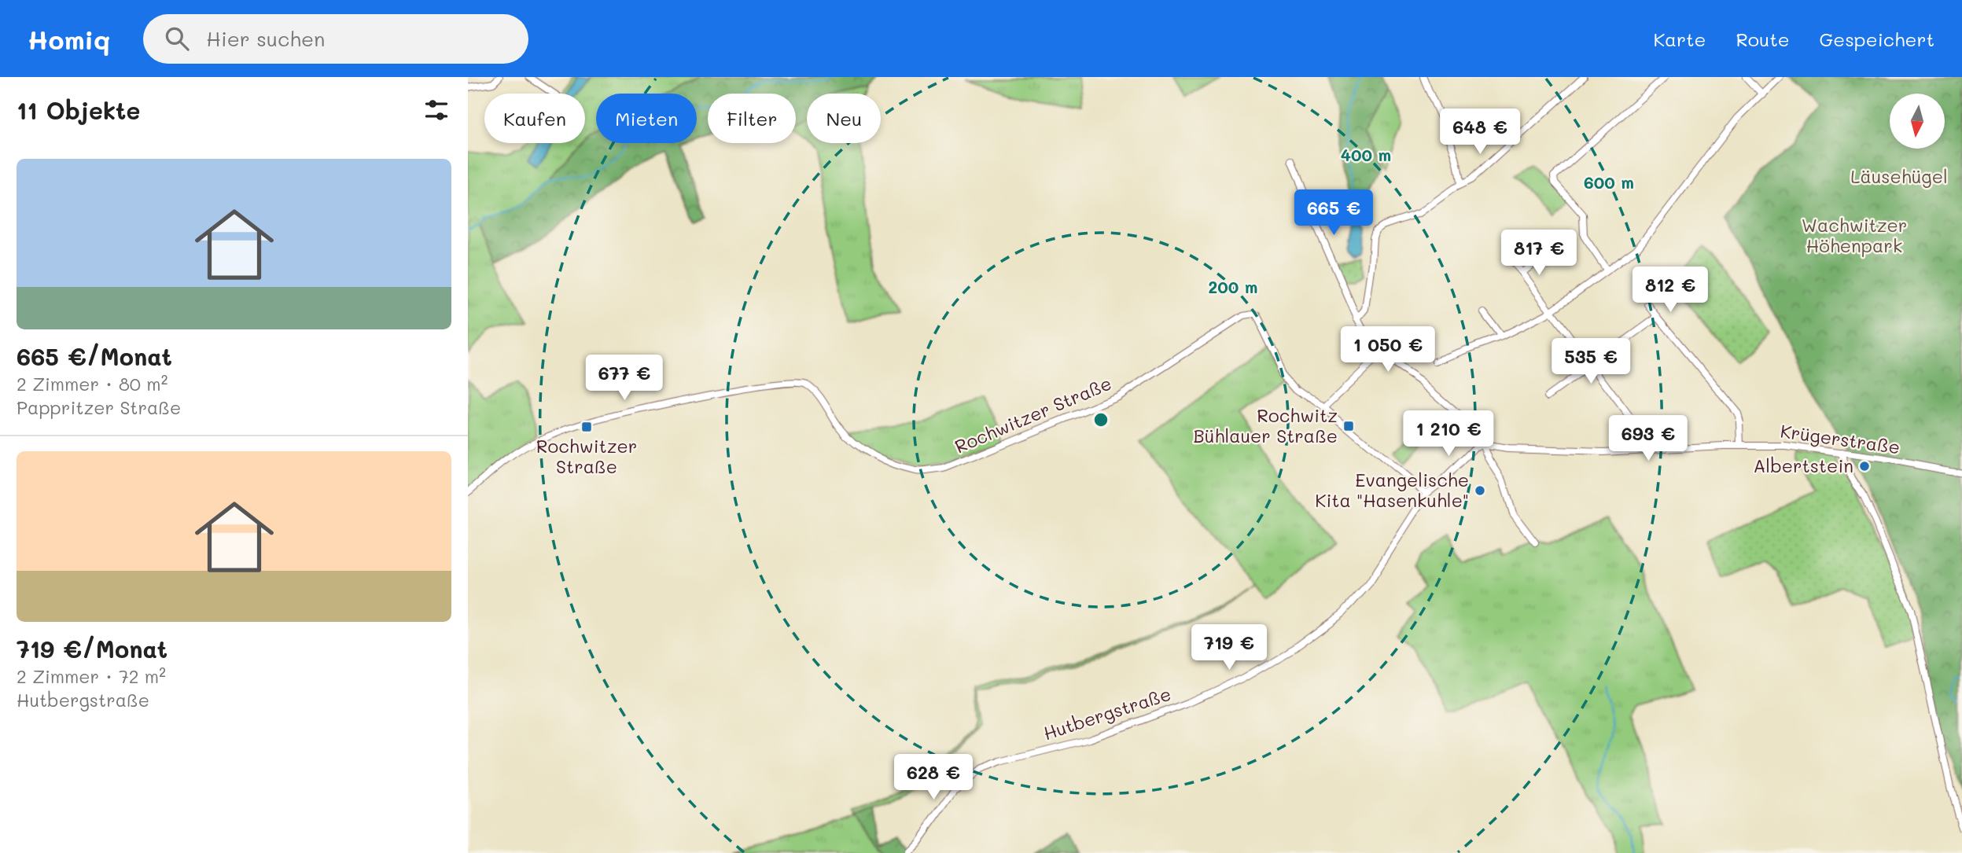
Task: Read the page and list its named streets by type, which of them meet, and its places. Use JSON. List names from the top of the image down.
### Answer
{
  "streets": {
    "street": ["Rochwitzer Straße", "Krügerstraße", "Hutbergstraße"]
  },
  "crossings": [
    ["Krügerstraße", "Hutbergstraße"]
  ],
  "parks": ["Läusehügel", "Wachwitzer Höhenpark"],
  "places": {
    "transit": ["Rochwitz Bühlauer Straße", "Rochwitzer Straße"],
    "other": ["Albertstein", "Evangelische Kita \"Hasenkuhle\""]
  },
  "north": "bottom",
  "page": {
    "header": "Homiq",
    "search": "Hier suchen",
    "nav": ["Karte", "Route", "Gespeichert"],
    "heading": "11 Objekte",
    "chip": [
      "Kaufen",
      "Mieten",
      "Filter",
      "Neu"
    ],
    "price": [
      "648 €",
      "665 €",
      "817 €",
      "812 €",
      "1 050 €",
      "535 €",
      "677 €",
      "1 210 €",
      "693 €",
      "719 €",
      "628 €"
    ],
    "list": [
      {
        "name": "665 €/Monat",
        "note": "2 Zimmer · 80 m² · Pappritzer Straße"
      },
      {
        "name": "719 €/Monat",
        "note": "2 Zimmer · 72 m² · Hutbergstraße"
      }
    ]
  },
  "rings": ["400 m", "600 m", "200 m"]
}
